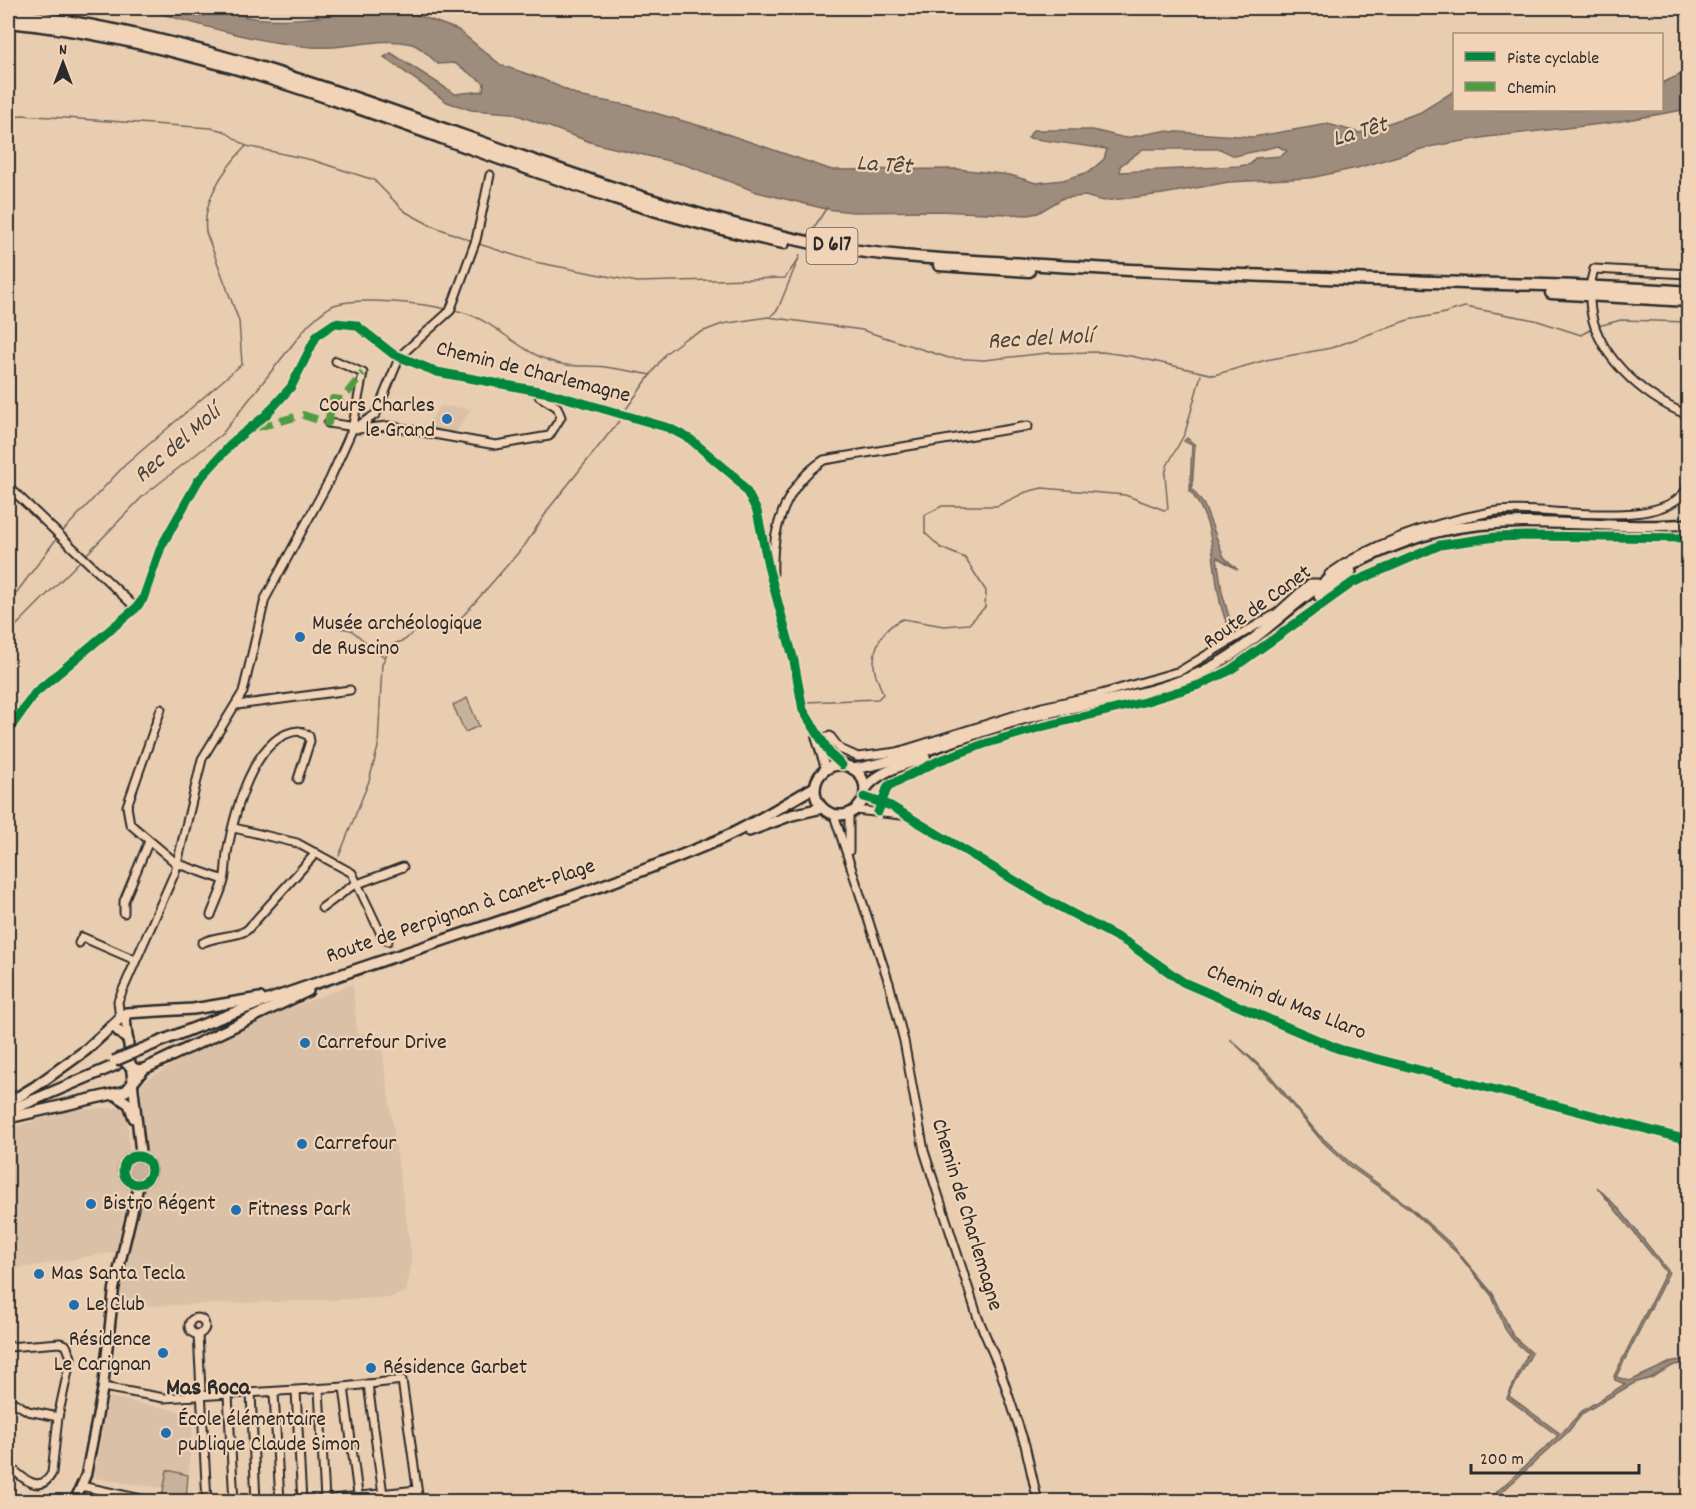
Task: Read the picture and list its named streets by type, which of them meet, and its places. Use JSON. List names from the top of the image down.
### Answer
{
  "streets": {
    "highway": ["D 617"],
    "main road": ["Route de Canet", "Route de Perpignan à Canet-Plage"],
    "street": ["Chemin de Charlemagne", "Chemin du Mas Llaro"]
  },
  "crossings": [
    ["Chemin de Charlemagne", "Route de Canet"],
    ["Chemin de Charlemagne", "Route de Perpignan à Canet-Plage"],
    ["Route de Canet", "Route de Perpignan à Canet-Plage"]
  ],
  "districts": ["Mas Roca"],
  "water": ["La Têt", "Rec del Molí"],
  "places": [
    "Cours Charles le Grand",
    "Musée archéologique de Ruscino",
    "Carrefour Drive",
    "Carrefour",
    "Bistro Régent",
    "Fitness Park",
    "Mas Santa Tecla",
    "Le Club",
    "Résidence Le Carignan",
    "Résidence Garbet",
    "École élémentaire publique Claude Simon"
  ],
  "legend": ["Piste cyclable", "Chemin"],
  "scale_bar": "200 m",
  "north": "top"
}
